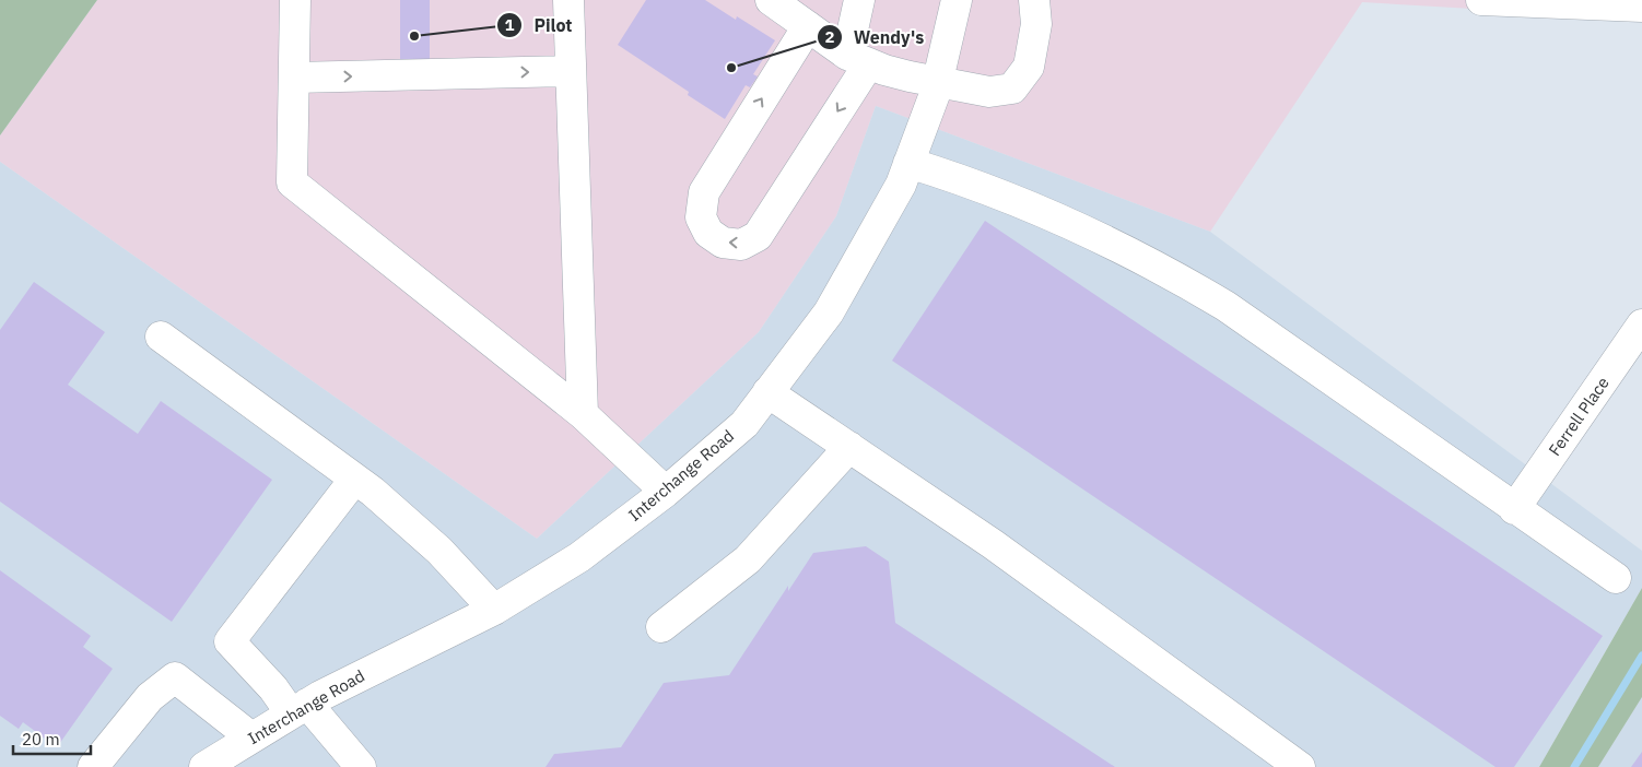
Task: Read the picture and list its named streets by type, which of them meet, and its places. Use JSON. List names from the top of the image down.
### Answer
{
  "streets": {
    "street": ["Ferrell Place", "Interchange Road"]
  },
  "places": ["Pilot", "Wendy's"],
  "scale_bar": "20 m"
}
